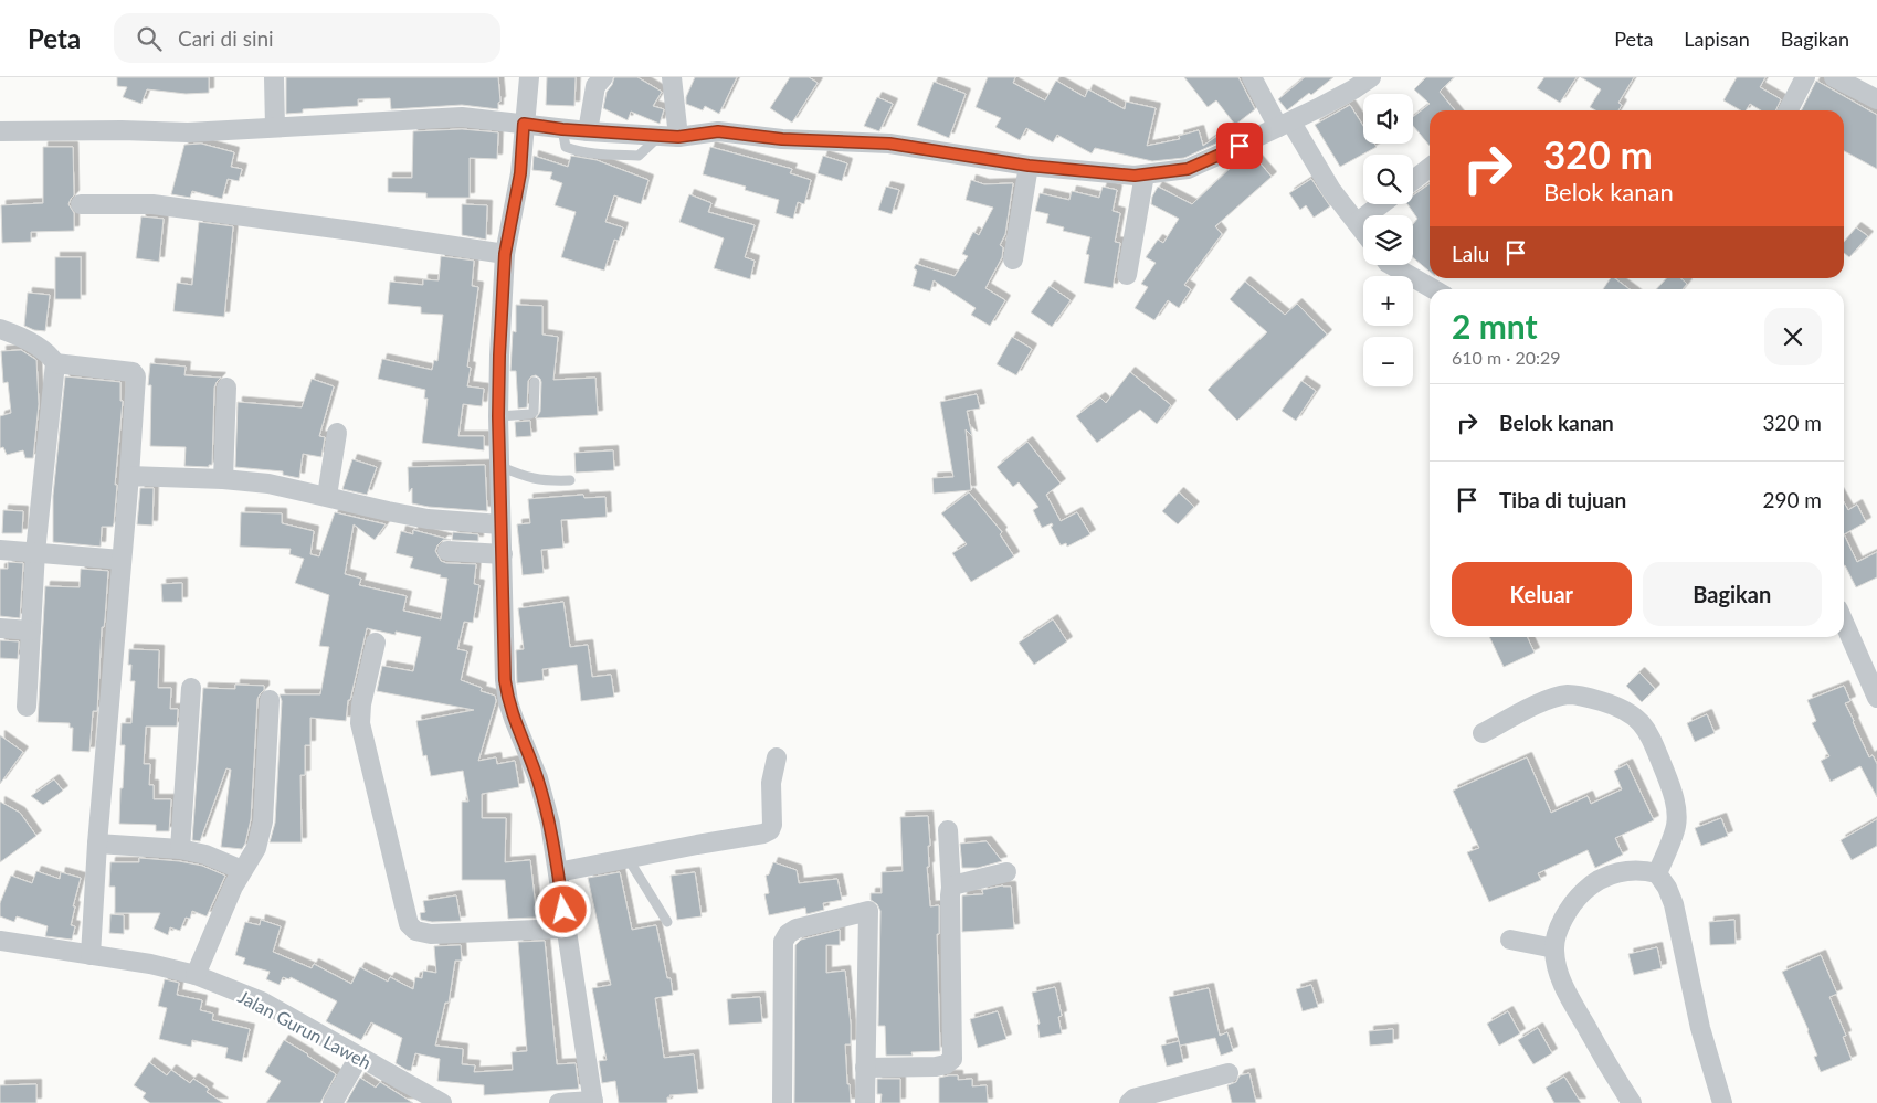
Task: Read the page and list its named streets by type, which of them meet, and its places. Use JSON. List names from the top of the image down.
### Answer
{
  "streets": {
    "street": ["Jalan Gurun Laweh"]
  },
  "page": {
    "header": "Peta",
    "search": "Cari di sini",
    "nav": ["Peta", "Lapisan", "Bagikan"],
    "map_buttons": ["+", "−"],
    "turn": ["320 m", "Belok kanan"],
    "then": "Lalu",
    "heading": ["2 mnt", "610 m · 20:29"],
    "list": [
      {
        "name": "Belok kanan",
        "value": "320 m"
      },
      {
        "name": "Tiba di tujuan",
        "value": "290 m"
      }
    ],
    "buttons": ["Keluar", "Bagikan"]
  }
}
